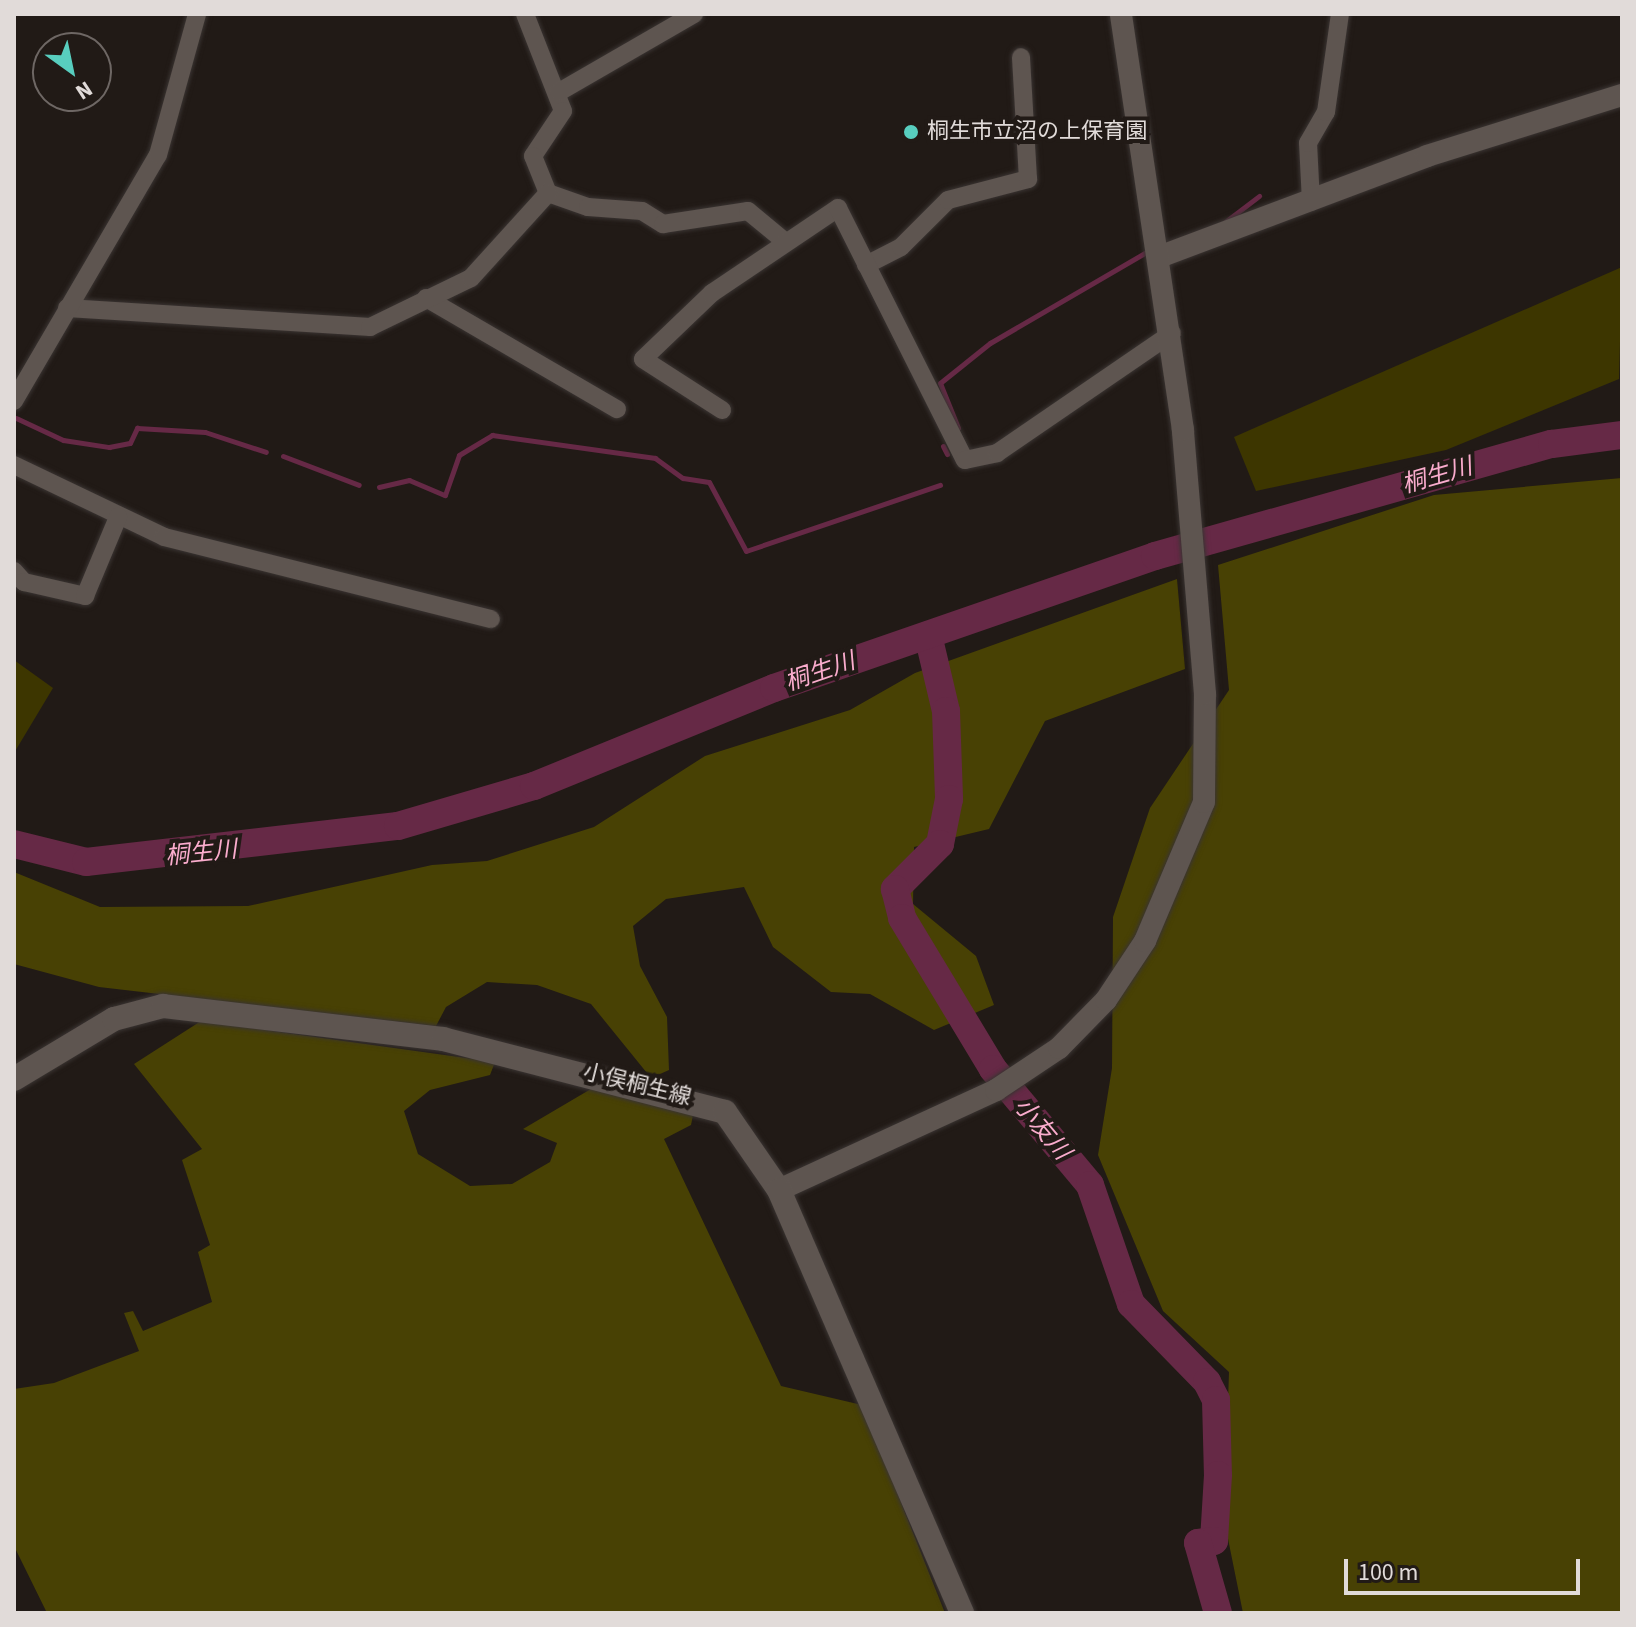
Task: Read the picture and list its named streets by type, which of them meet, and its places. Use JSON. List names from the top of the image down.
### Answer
{
  "streets": {
    "main road": ["小俣桐生線"]
  },
  "water": ["桐生川", "小友川"],
  "places": ["桐生市立沼の上保育園"],
  "scale_bar": "100 m",
  "north": "bottom right"
}
